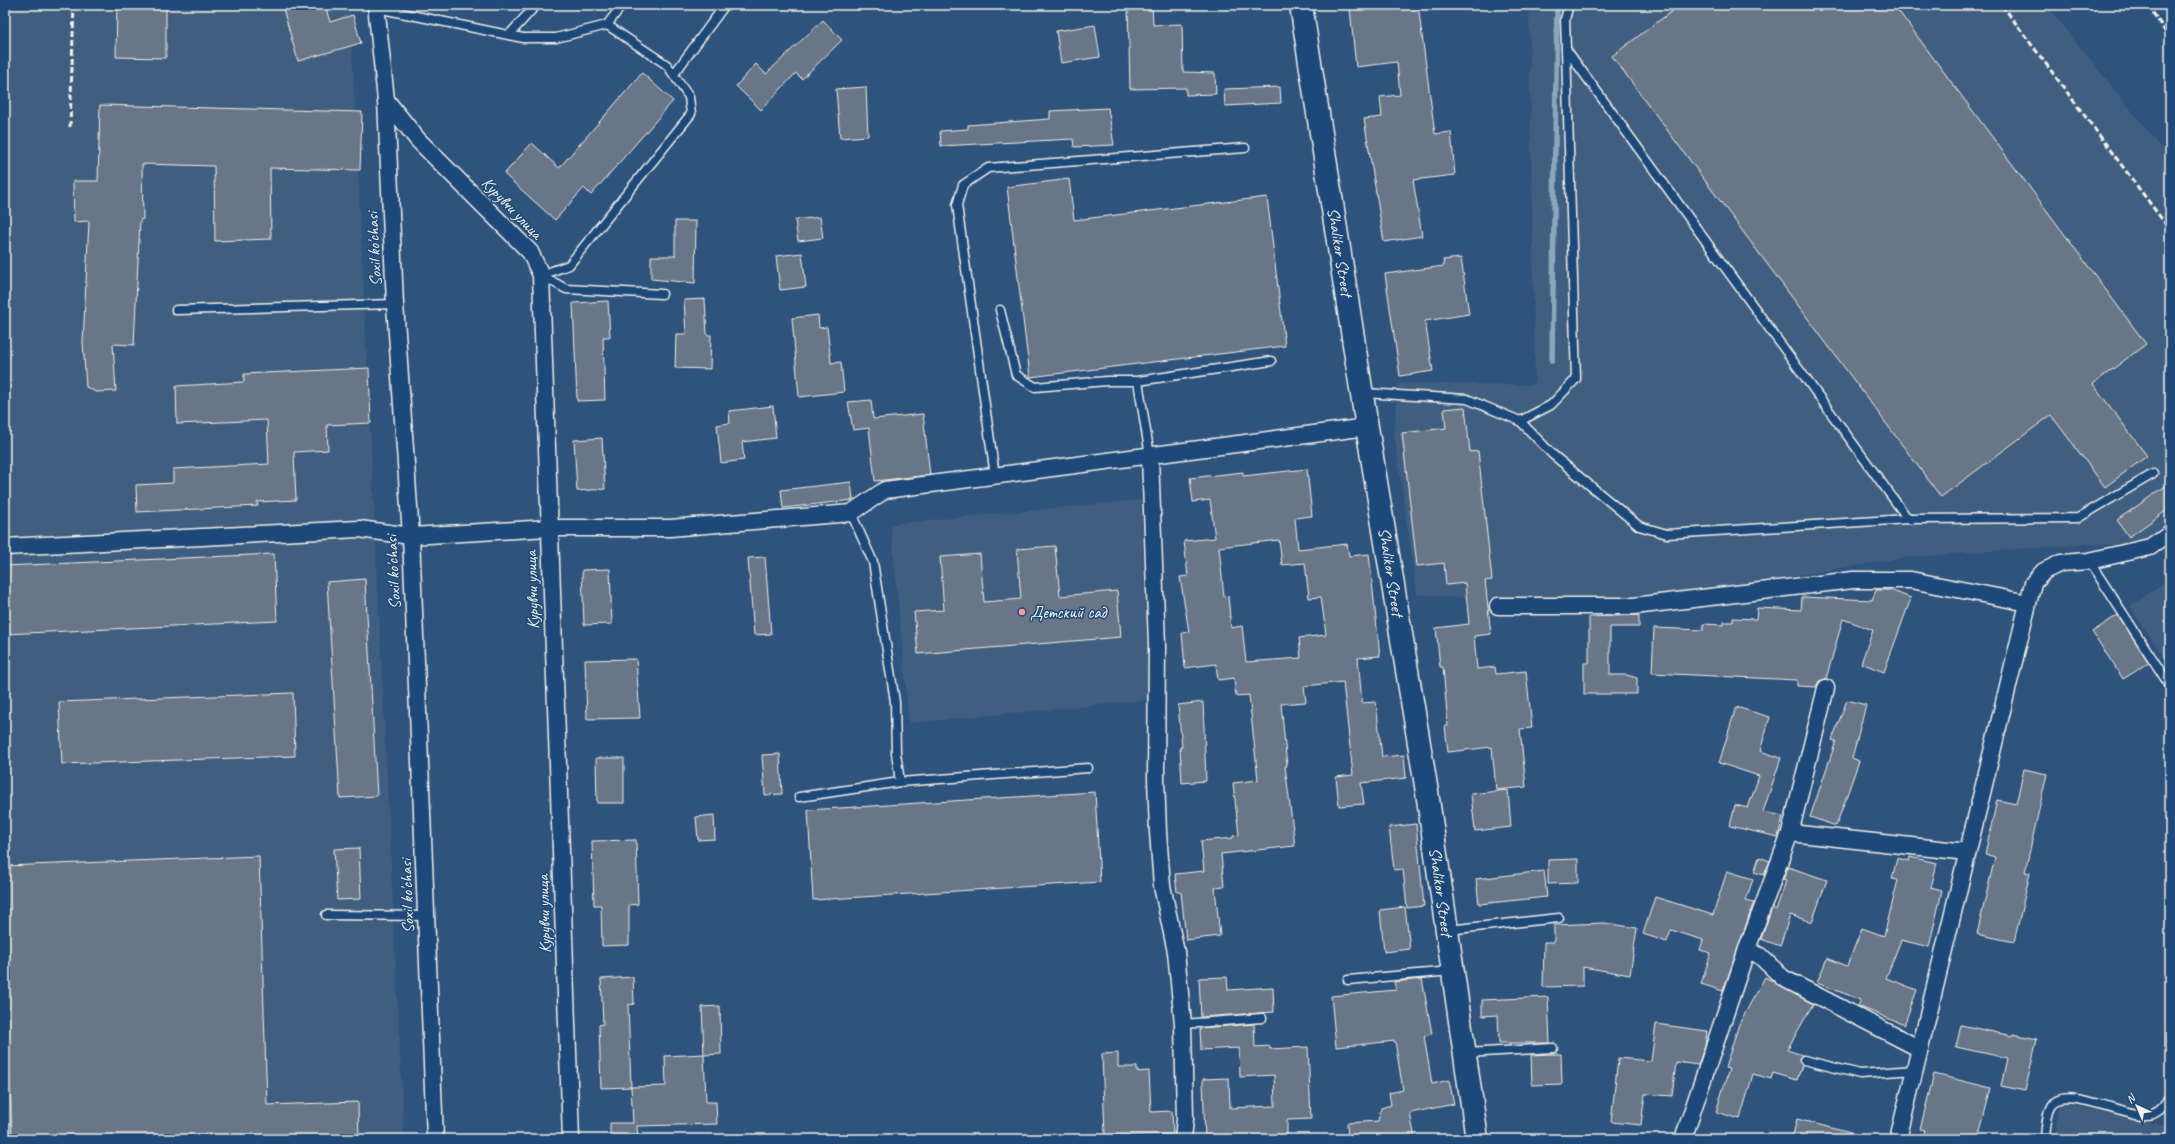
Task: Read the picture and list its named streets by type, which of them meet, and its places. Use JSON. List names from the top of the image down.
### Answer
{
  "streets": {
    "street": ["Курувчи улица", "Soxil ko'chasi", "Shаlikor Street"]
  },
  "crossings": [
    ["Курувчи улица", "Soxil ko'chasi"]
  ],
  "places": ["Детский сад"],
  "north": "top left"
}
